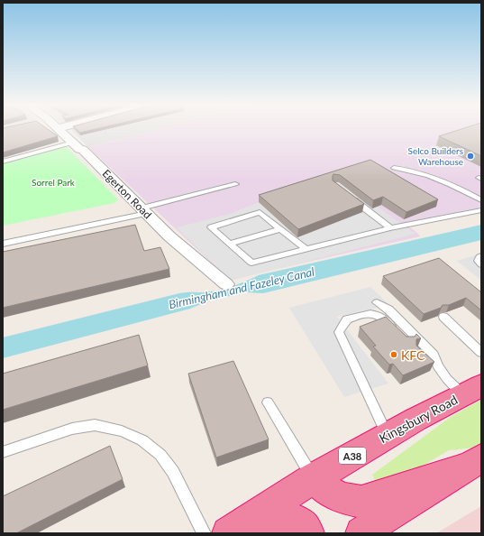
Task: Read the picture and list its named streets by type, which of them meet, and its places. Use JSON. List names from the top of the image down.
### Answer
{
  "streets": {
    "highway": ["Kingsbury Road", "A38"],
    "street": ["Egerton Road"]
  },
  "water": ["Birmingham and Fazeley Canal"],
  "parks": ["Sorrel Park"],
  "places": ["Selco Builders Warehouse", "KFC"]
}
